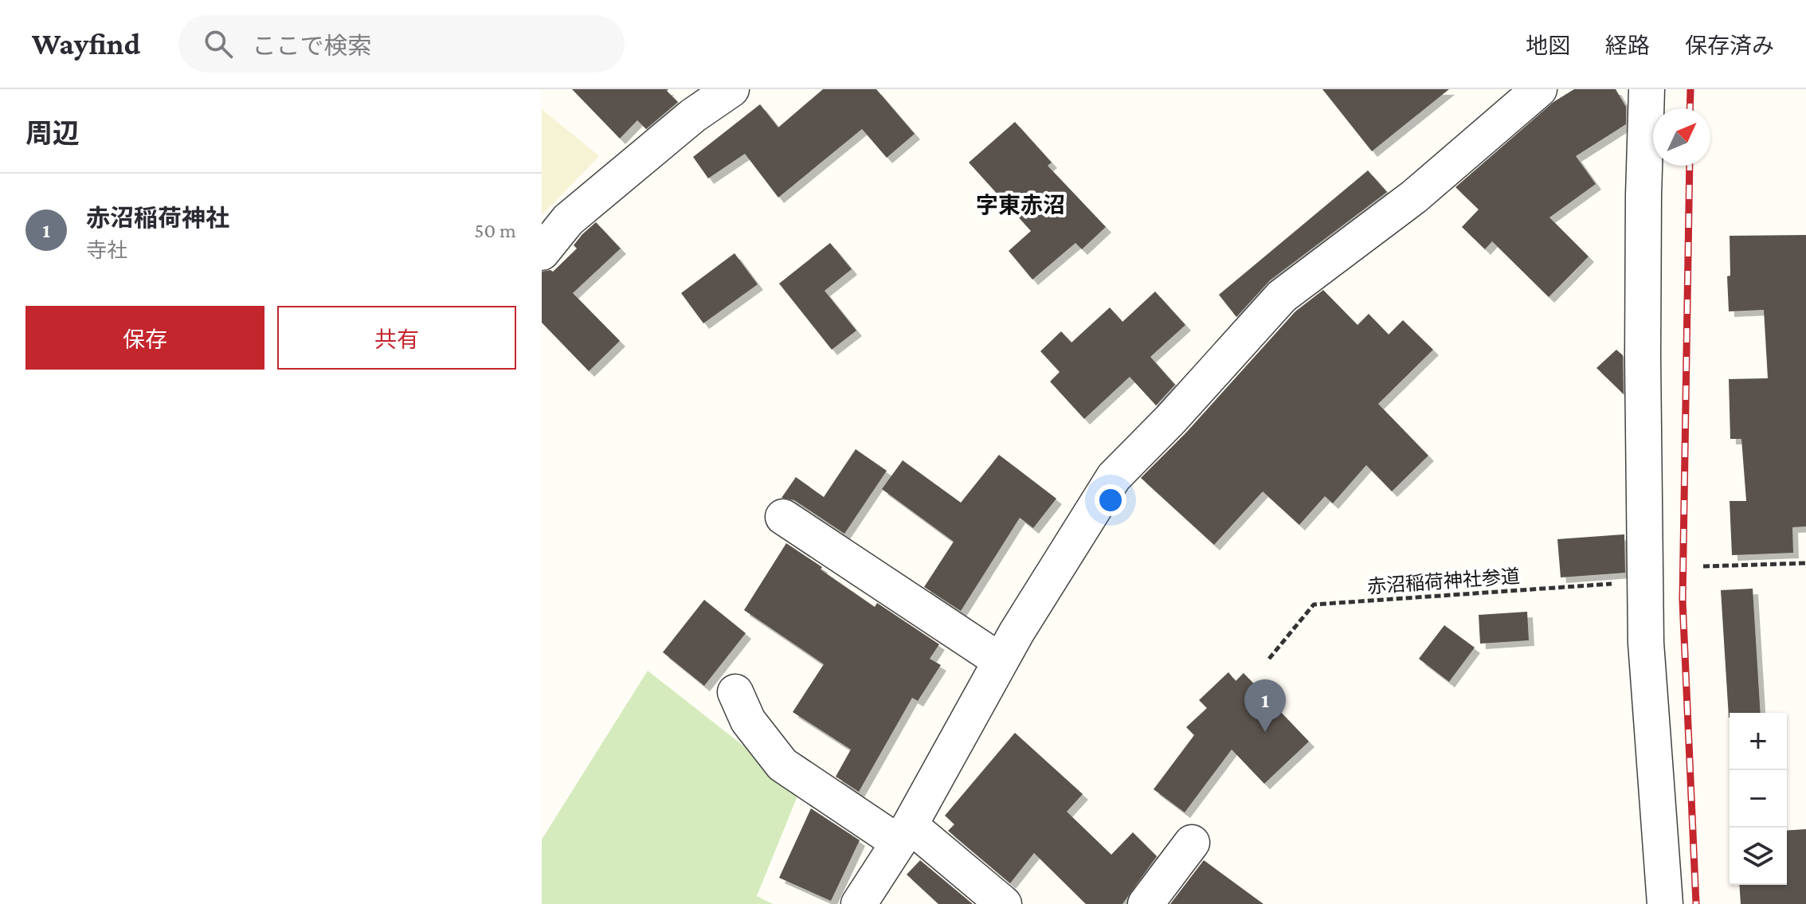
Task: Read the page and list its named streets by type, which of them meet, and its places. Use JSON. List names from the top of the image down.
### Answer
{
  "streets": {
    "path": ["赤沼稲荷神社参道"]
  },
  "districts": ["字東赤沼"],
  "north": "top right",
  "page": {
    "header": "Wayfind",
    "search": "ここで検索",
    "nav": ["地図", "経路", "保存済み"],
    "heading": "周辺",
    "list": [
      {
        "mark": "1",
        "name": "赤沼稲荷神社",
        "note": "寺社",
        "value": "50 m"
      }
    ],
    "buttons": ["保存", "共有"],
    "pins": "1",
    "map_buttons": ["+", "−"]
  }
}
